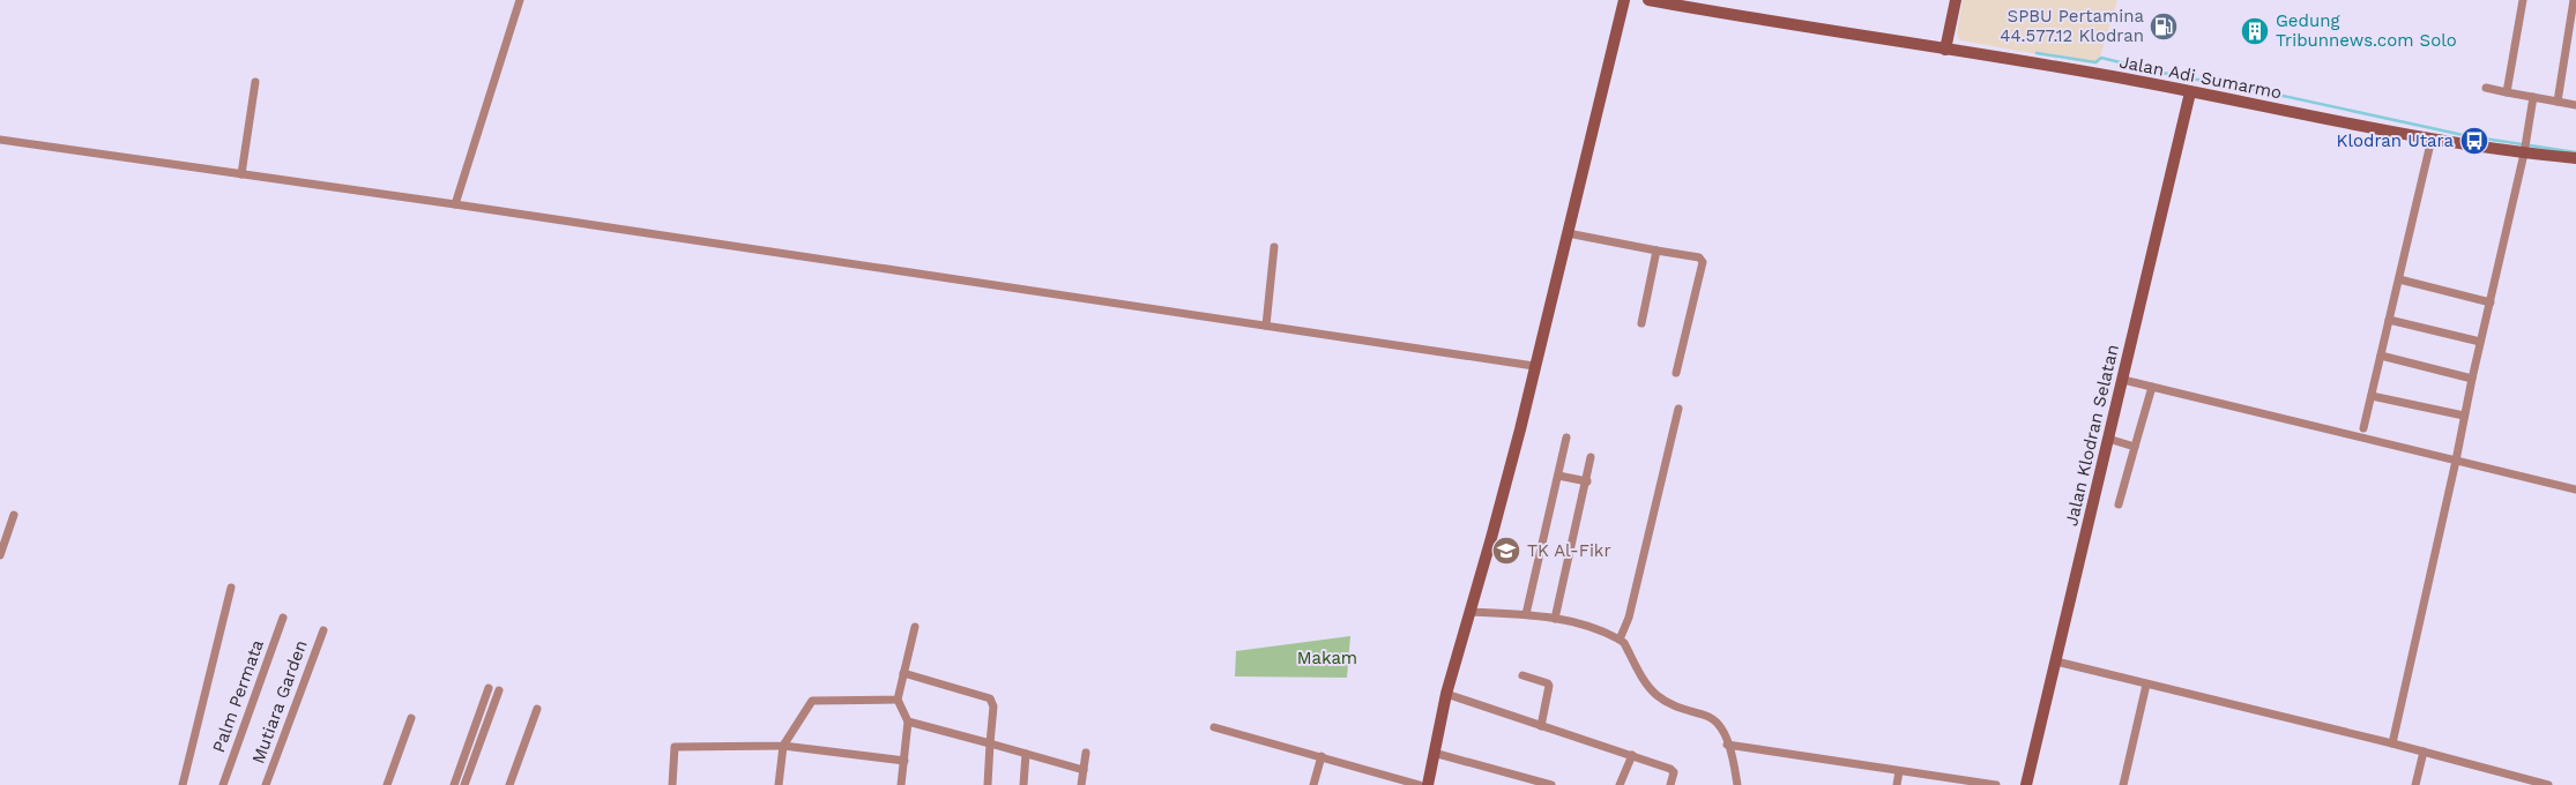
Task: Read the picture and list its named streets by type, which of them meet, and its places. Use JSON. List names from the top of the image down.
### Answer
{
  "streets": {
    "main road": ["Jalan Adi Sumarmo", "Jalan Klodran Selatan"],
    "street": ["Palm Permata", "Mutiara Garden"]
  },
  "crossings": [
    ["Jalan Adi Sumarmo", "Jalan Klodran Selatan"]
  ],
  "parks": ["Makam"],
  "places": {
    "fuel station": ["SPBU Pertamina 44.577.12 Klodran"],
    "building": ["Gedung Tribunnews.com Solo"],
    "bus stop": ["Klodran Utara"],
    "school or university": ["TK Al-Fikr"]
  }
}
